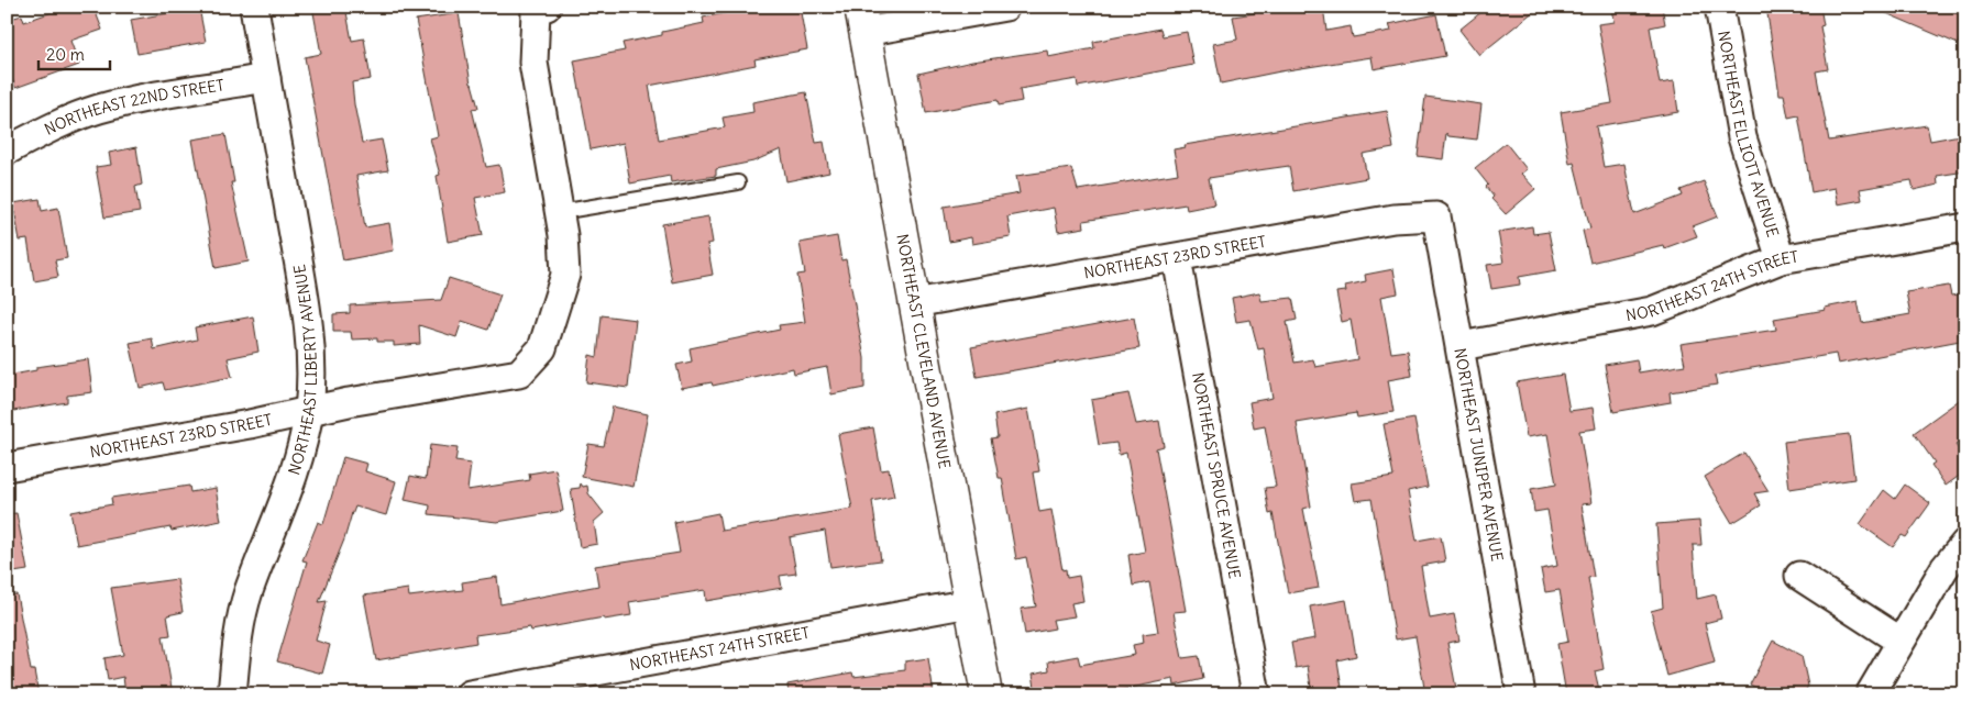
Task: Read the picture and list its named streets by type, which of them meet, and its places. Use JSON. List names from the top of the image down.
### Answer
{
  "streets": {
    "street": [
      "NORTHEAST 22ND STREET",
      "NORTHEAST ELLIOTT AVENUE",
      "NORTHEAST 23RD STREET",
      "NORTHEAST 24TH STREET",
      "NORTHEAST CLEVELAND AVENUE",
      "NORTHEAST LIBERTY AVENUE",
      "NORTHEAST JUNIPER AVENUE",
      "NORTHEAST SPRUCE AVENUE"
    ]
  },
  "crossings": [
    ["NORTHEAST 22ND STREET", "NORTHEAST LIBERTY AVENUE"],
    ["NORTHEAST ELLIOTT AVENUE", "NORTHEAST 24TH STREET"],
    ["NORTHEAST 23RD STREET", "NORTHEAST CLEVELAND AVENUE"],
    ["NORTHEAST 23RD STREET", "NORTHEAST LIBERTY AVENUE"],
    ["NORTHEAST 23RD STREET", "NORTHEAST JUNIPER AVENUE"],
    ["NORTHEAST 23RD STREET", "NORTHEAST SPRUCE AVENUE"],
    ["NORTHEAST 24TH STREET", "NORTHEAST CLEVELAND AVENUE"],
    ["NORTHEAST 24TH STREET", "NORTHEAST JUNIPER AVENUE"]
  ],
  "scale_bar": "20 m"
}
